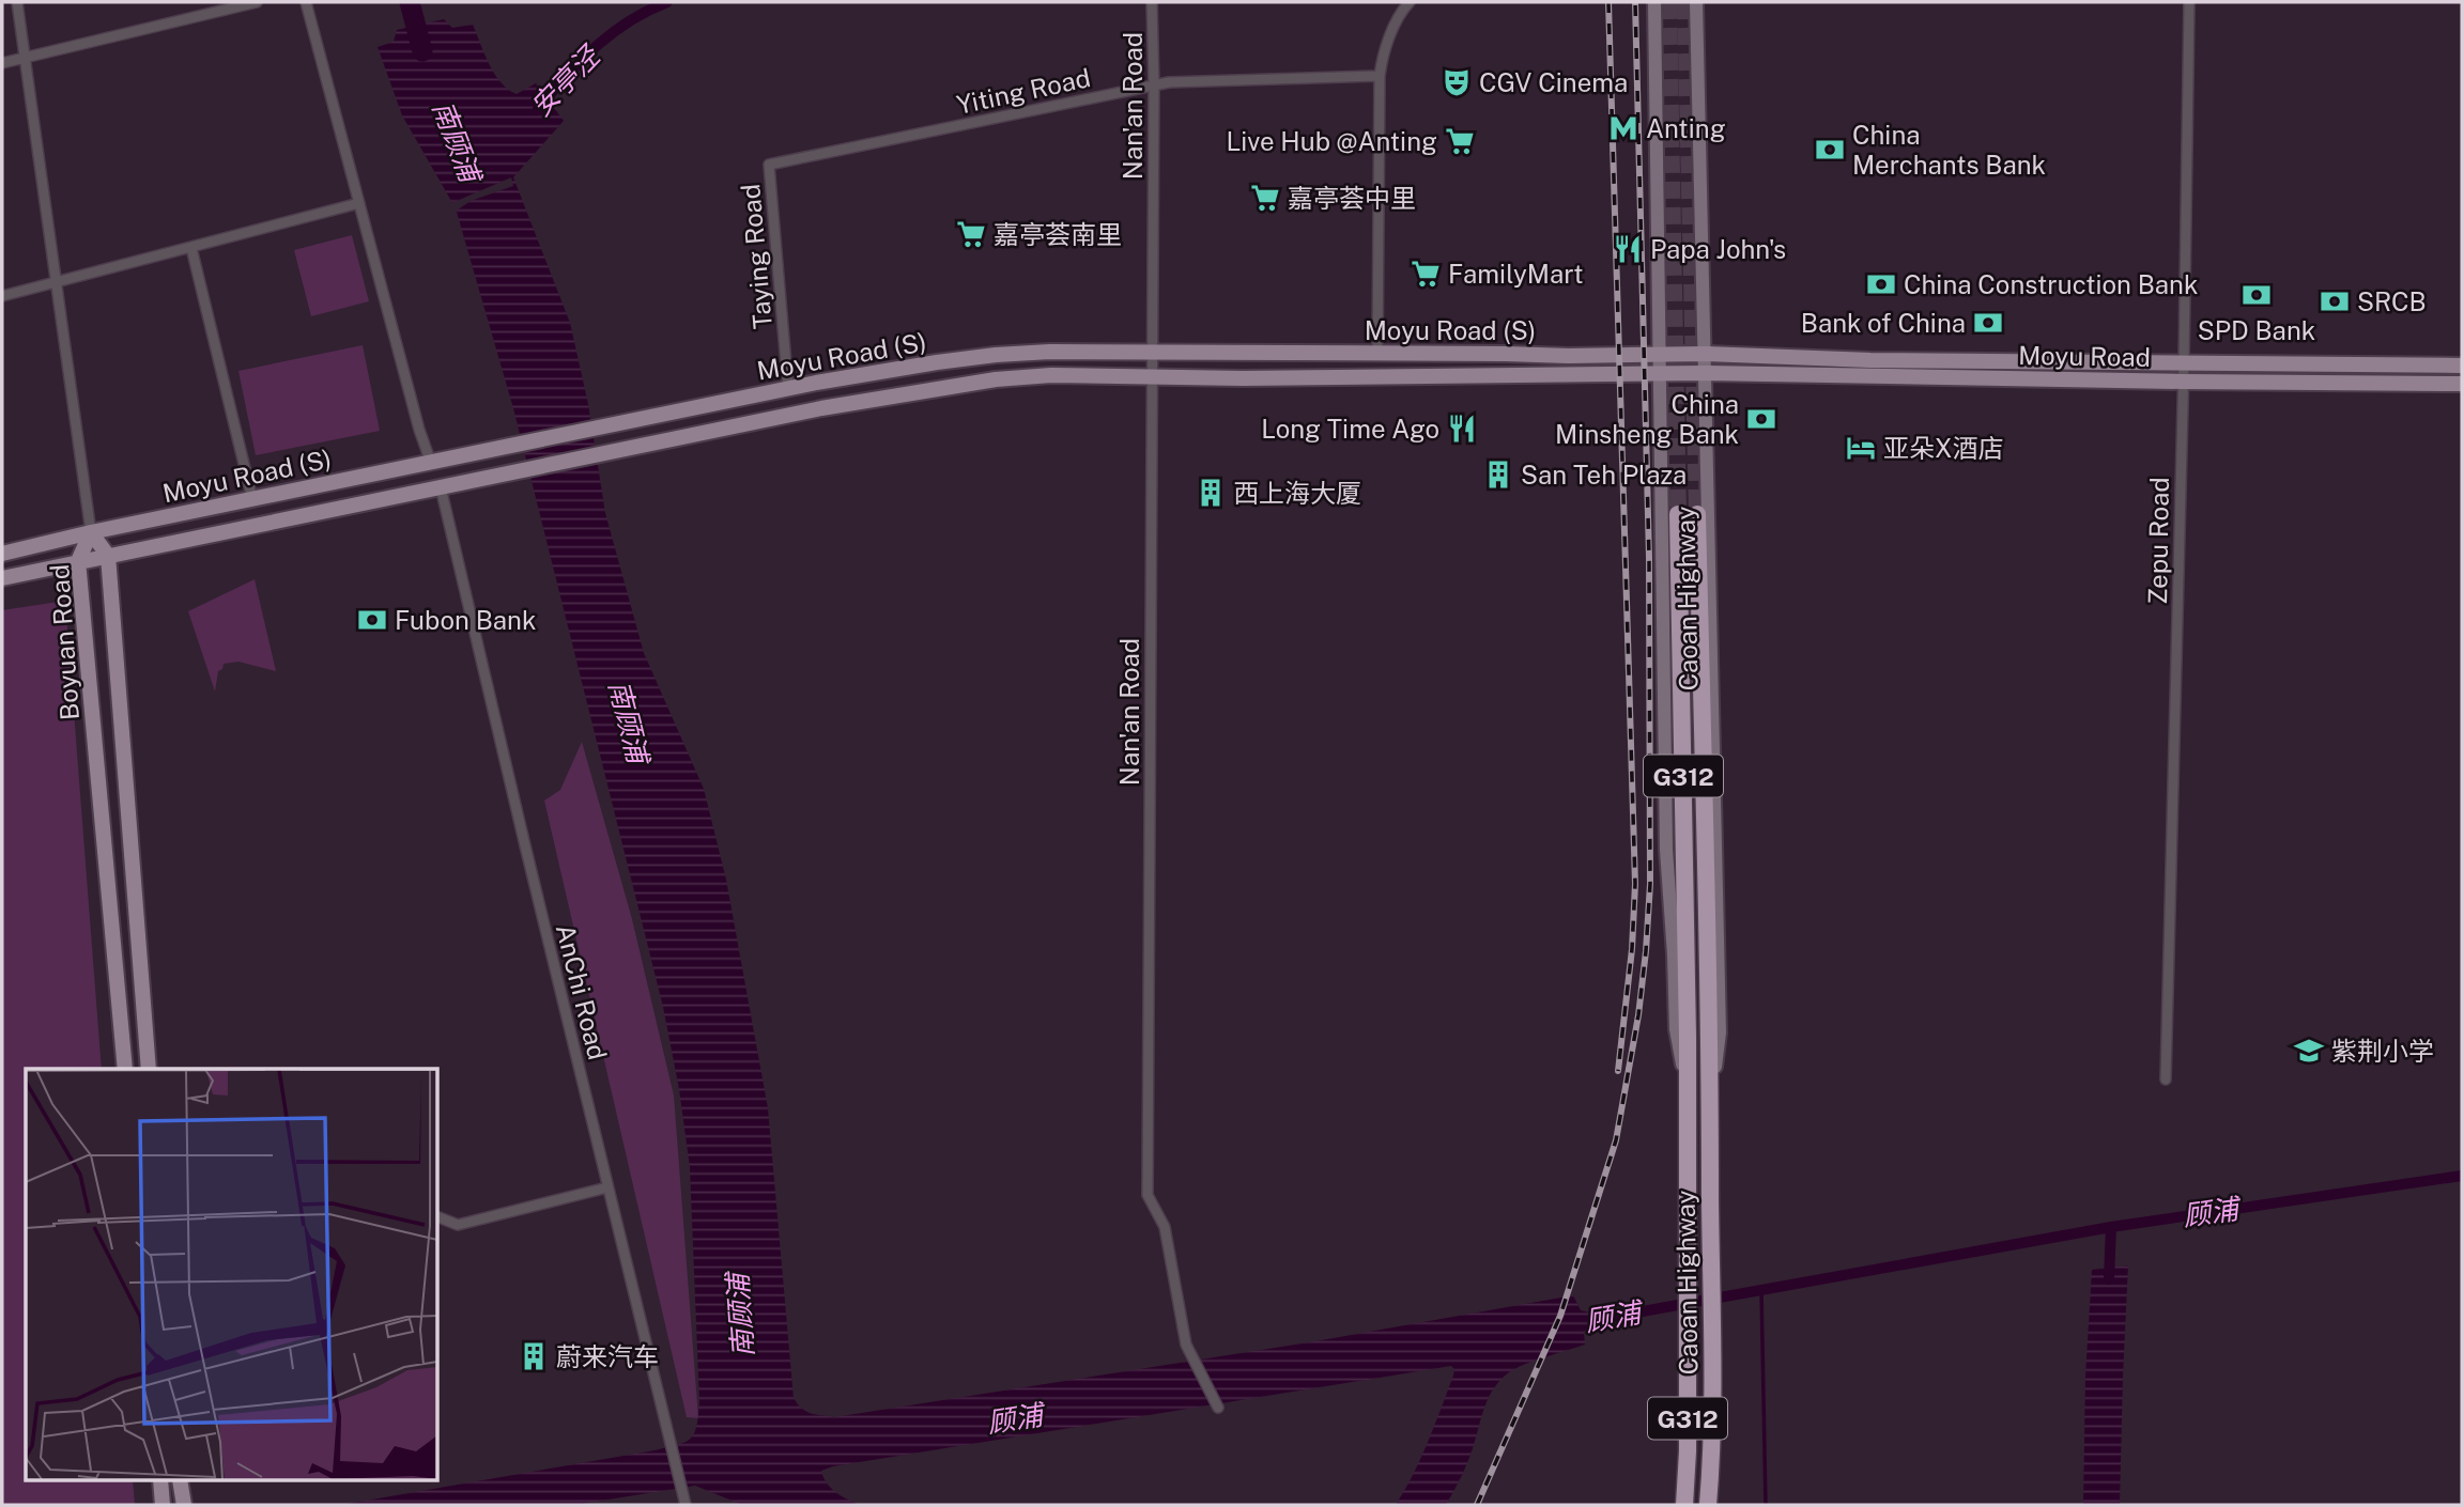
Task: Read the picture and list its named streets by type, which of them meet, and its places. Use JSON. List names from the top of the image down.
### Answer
{
  "streets": {
    "highway": ["Caoan Highway", "G312"],
    "main road": ["Moyu Road (S)", "Moyu Road", "Boyuan Road"],
    "street": [
      "Yiting Road",
      "Nan'an Road",
      "Taying Road",
      "Zepu Road",
      "AnChi Road"
    ]
  },
  "crossings": [
    ["Yiting Road", "Nan'an Road"],
    ["Yiting Road", "Taying Road"],
    ["Nan'an Road", "Moyu Road (S)"],
    ["Taying Road", "Moyu Road (S)"],
    ["Moyu Road (S)", "Moyu Road"],
    ["Moyu Road (S)", "Caoan Highway"],
    ["Moyu Road (S)", "Boyuan Road"],
    ["Moyu Road (S)", "AnChi Road"],
    ["Moyu Road", "Zepu Road"],
    ["Moyu Road", "Caoan Highway"]
  ],
  "water": ["安亭泾", "南顾浦", "顾浦"],
  "places": {
    "theatre": ["CGV Cinema"],
    "metro station": ["Anting"],
    "supermarket": [
      "Live Hub @Anting",
      "嘉亭荟中里",
      "嘉亭荟南里",
      "FamilyMart"
    ],
    "bank": [
      "China Merchants Bank",
      "China Construction Bank",
      "SPD Bank",
      "SRCB",
      "Bank of China",
      "China Minsheng Bank",
      "Fubon Bank"
    ],
    "restaurant": ["Papa John's", "Long Time Ago"],
    "hotel": ["亚朵X酒店"],
    "building": ["San Teh Plaza", "西上海大厦", "蔚来汽车"],
    "school or university": ["紫荆小学"]
  }
}
